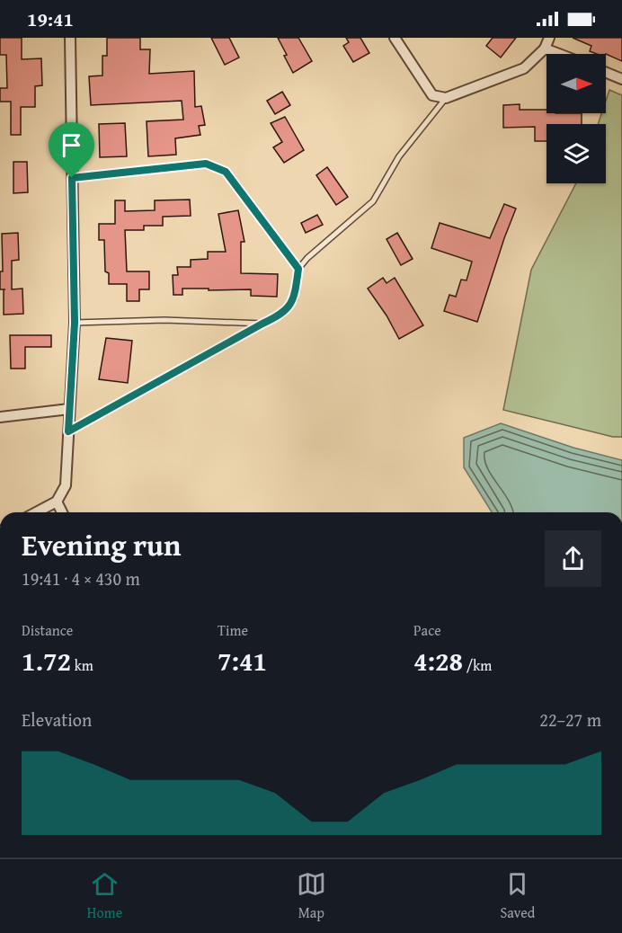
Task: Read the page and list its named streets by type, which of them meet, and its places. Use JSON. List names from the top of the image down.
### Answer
{
  "north": "right",
  "page": {
    "status": "19:41",
    "heading": ["Evening run", "19:41 · 4 × 430 m"],
    "stats": [
      ["Distance", "1.72 km"],
      ["Time", "7:41"],
      ["Pace", "4:28 /km"]
    ],
    "chart": ["Elevation", "22–27 m"],
    "tabs": ["Home", "Map", "Saved"]
  }
}
